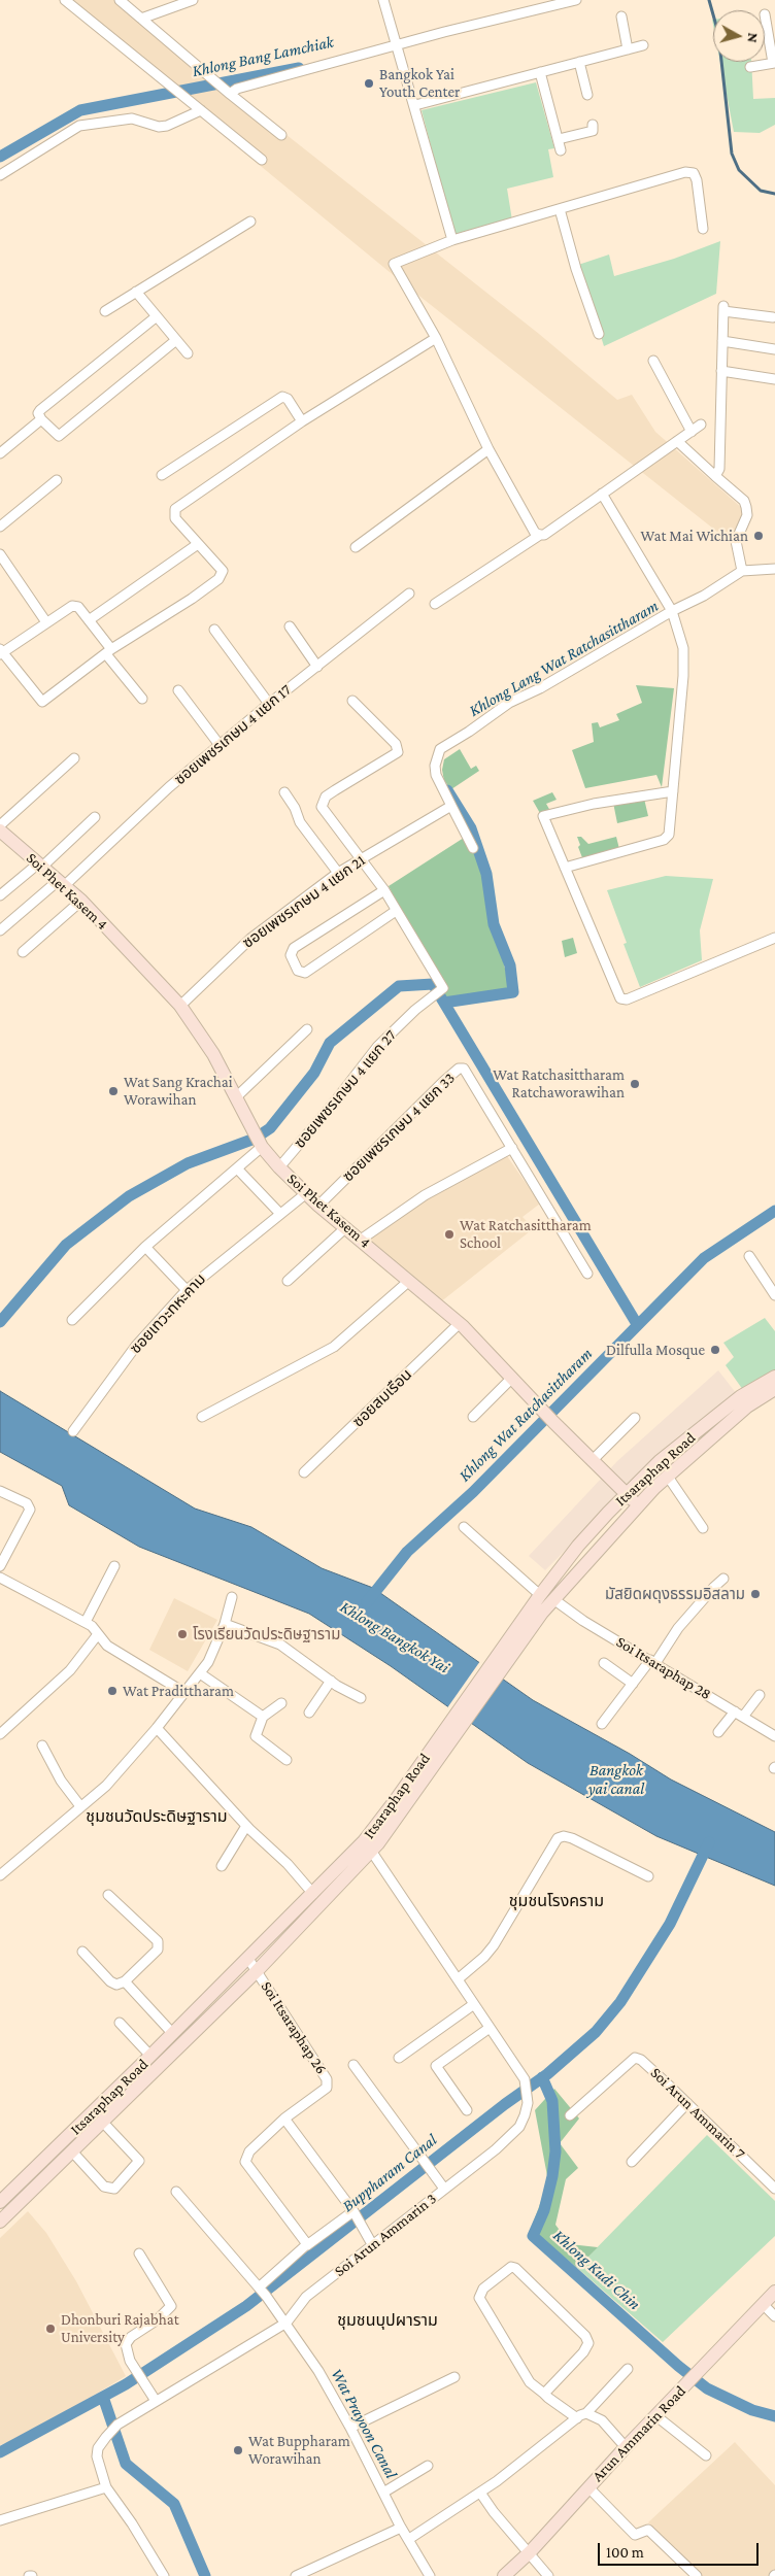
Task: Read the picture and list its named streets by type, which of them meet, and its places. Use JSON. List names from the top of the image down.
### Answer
{
  "streets": {
    "main road": ["Soi Phet Kasem 4", "Itsaraphap Road", "Arun Ammarin Road"],
    "street": [
      "ซอยเพชรเกษม 4 แยก 17",
      "ซอยเพชรเกษม 4 แยก 21",
      "ซอยเพชรเกษม 4 แยก 27",
      "ซอยเพชรเกษม 4 แยก 33",
      "ซอยเทวะทหะคาม",
      "ซอยสมเรือน",
      "Soi Itsaraphap 28",
      "Soi Itsaraphap 26",
      "Soi Arun Ammarin 7",
      "Soi Arun Ammarin 3"
    ]
  },
  "crossings": [
    ["ซอยเพชรเกษม 4 แยก 17", "Soi Phet Kasem 4"],
    ["Soi Phet Kasem 4", "ซอยเพชรเกษม 4 แยก 21"],
    ["Soi Phet Kasem 4", "ซอยเพชรเกษม 4 แยก 27"],
    ["Soi Phet Kasem 4", "ซอยเพชรเกษม 4 แยก 33"],
    ["Soi Phet Kasem 4", "ซอยเทวะทหะคาม"],
    ["Soi Phet Kasem 4", "ซอยสมเรือน"],
    ["Soi Phet Kasem 4", "Itsaraphap Road"],
    ["Itsaraphap Road", "Soi Itsaraphap 26"],
    ["Itsaraphap Road", "Soi Arun Ammarin 3"]
  ],
  "districts": ["ชุมชนวัดประดิษฐาราม", "ชุมชนโรงคราม", "ชุมชนบุปผาราม"],
  "water": [
    "Khlong Bang Lamchiak",
    "Khlong Lang Wat Ratchasittharam",
    "Khlong Wat Ratchasittharam",
    "Khlong Bangkok Yai",
    "Bangkok yai canal",
    "Buppharam Canal",
    "Khlong Kudi Chin",
    "Wat Prayoon Canal"
  ],
  "places": [
    "Bangkok Yai Youth Center",
    "Wat Mai Wichian",
    "Wat Ratchasittharam Ratchaworawihan",
    "Wat Sang Krachai Worawihan",
    "Wat Ratchasittharam School",
    "Dilfulla Mosque",
    "มัสยิดผดุงธรรมอิสลาม",
    "โรงเรียนวัดประดิษฐาราม",
    "Wat Pradittharam",
    "Dhonburi Rajabhat University",
    "Wat Buppharam Worawihan"
  ],
  "scale_bar": "100 m",
  "north": "right"
}
